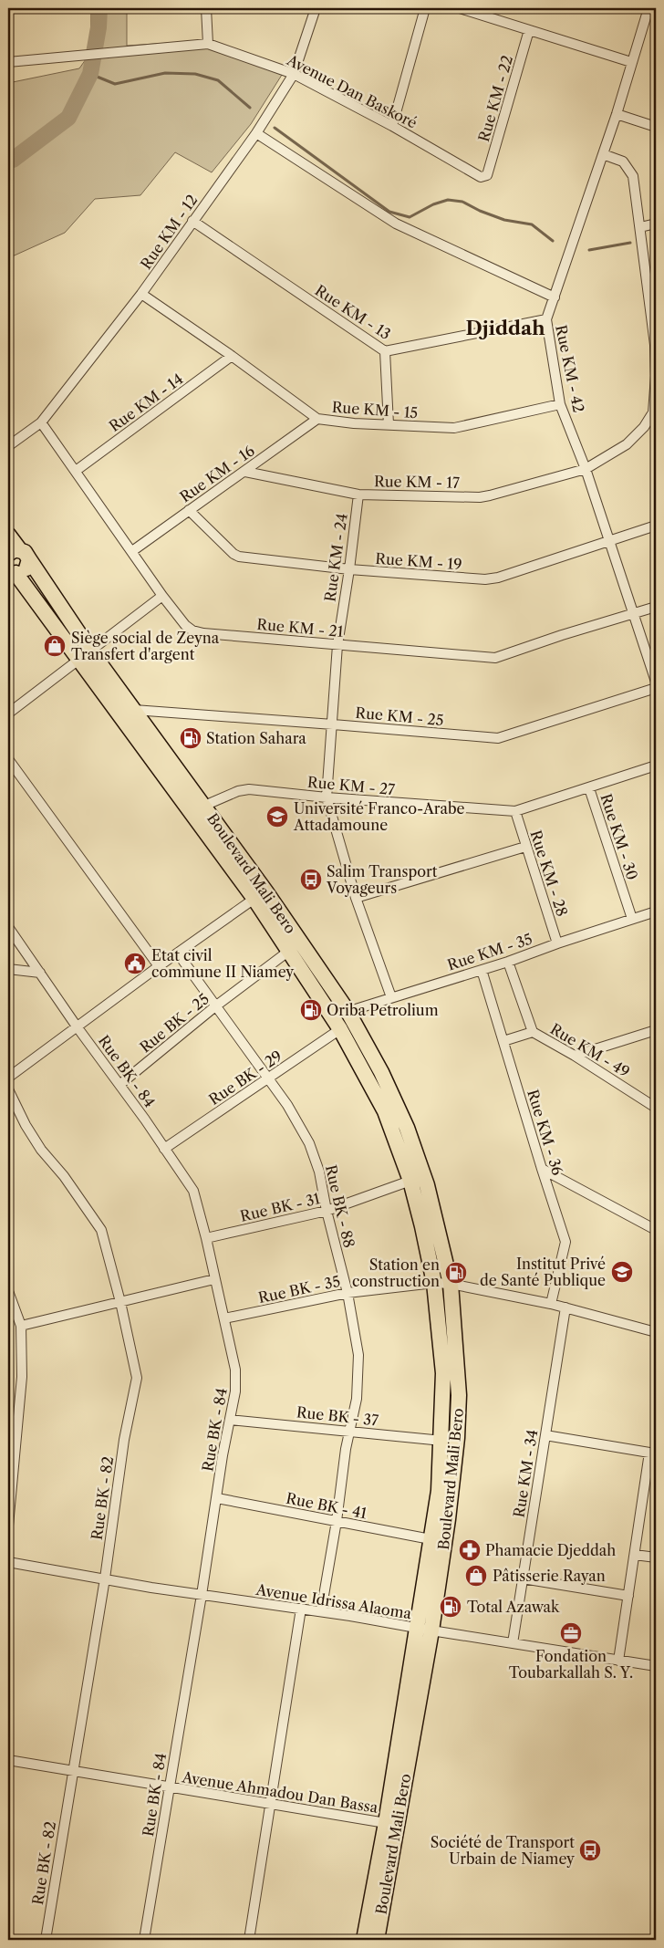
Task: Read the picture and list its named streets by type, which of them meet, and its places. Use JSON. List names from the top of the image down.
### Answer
{
  "streets": {
    "main road": ["Boulevard Mali Bero"],
    "street": [
      "Avenue Dan Baskoré",
      "Rue KM - 22",
      "Rue KM - 12",
      "Rue KM - 13",
      "Rue KM - 42",
      "Rue KM - 14",
      "Rue KM - 15",
      "Rue KM - 16",
      "Rue KM - 17",
      "Rue KM - 24",
      "Rue KM - 19",
      "Rue KM - 21",
      "Rue KM - 25",
      "Rue KM - 27",
      "Rue KM - 30",
      "Rue KM - 28",
      "Rue KM - 35",
      "Rue BK - 25",
      "Rue KM - 49",
      "Rue BK - 84",
      "Rue BK - 29",
      "Rue KM - 36",
      "Rue BK - 88",
      "Rue BK - 31",
      "Rue BK - 35",
      "Rue BK - 37",
      "Rue KM - 34",
      "Rue BK - 82",
      "Rue BK - 41",
      "Avenue Idrissa Alaoma",
      "Avenue Ahmadou Dan Bassa"
    ]
  },
  "crossings": [
    ["Avenue Dan Baskoré", "Rue KM - 22"],
    ["Avenue Dan Baskoré", "Rue KM - 12"],
    ["Rue KM - 12", "Rue KM - 13"],
    ["Rue KM - 12", "Rue KM - 15"],
    ["Rue KM - 12", "Rue KM - 21"],
    ["Rue KM - 13", "Rue KM - 42"],
    ["Rue KM - 42", "Rue KM - 15"],
    ["Rue KM - 42", "Rue KM - 17"],
    ["Rue KM - 42", "Rue KM - 19"],
    ["Rue KM - 42", "Rue KM - 21"],
    ["Rue KM - 14", "Rue KM - 15"],
    ["Rue KM - 14", "Rue KM - 21"],
    ["Rue KM - 15", "Rue KM - 16"],
    ["Rue KM - 16", "Rue KM - 17"],
    ["Rue KM - 16", "Rue KM - 19"],
    ["Rue KM - 16", "Rue KM - 21"],
    ["Rue KM - 17", "Rue KM - 24"],
    ["Rue KM - 24", "Rue KM - 19"],
    ["Rue KM - 24", "Rue KM - 21"],
    ["Rue KM - 24", "Rue KM - 25"],
    ["Rue KM - 24", "Rue KM - 27"],
    ["Rue KM - 24", "Rue KM - 35"],
    ["Rue KM - 25", "Boulevard Mali Bero"],
    ["Rue KM - 27", "Rue KM - 30"],
    ["Rue KM - 27", "Boulevard Mali Bero"],
    ["Rue KM - 27", "Rue KM - 28"],
    ["Rue KM - 30", "Rue KM - 35"],
    ["Boulevard Mali Bero", "Rue KM - 35"],
    ["Boulevard Mali Bero", "Rue BK - 25"],
    ["Boulevard Mali Bero", "Rue BK - 29"],
    ["Boulevard Mali Bero", "Rue BK - 31"],
    ["Boulevard Mali Bero", "Rue BK - 35"],
    ["Boulevard Mali Bero", "Rue BK - 37"],
    ["Boulevard Mali Bero", "Rue BK - 41"],
    ["Boulevard Mali Bero", "Avenue Idrissa Alaoma"],
    ["Boulevard Mali Bero", "Avenue Ahmadou Dan Bassa"],
    ["Rue KM - 28", "Rue KM - 35"],
    ["Rue KM - 35", "Rue KM - 49"],
    ["Rue KM - 35", "Rue BK - 29"],
    ["Rue KM - 35", "Rue KM - 36"],
    ["Rue BK - 25", "Rue BK - 84"],
    ["Rue BK - 25", "Rue BK - 88"],
    ["Rue KM - 49", "Rue KM - 36"],
    ["Rue BK - 84", "Rue BK - 29"],
    ["Rue BK - 84", "Rue BK - 31"],
    ["Rue BK - 84", "Rue BK - 35"],
    ["Rue BK - 84", "Rue BK - 37"],
    ["Rue BK - 84", "Rue BK - 41"],
    ["Rue BK - 84", "Avenue Idrissa Alaoma"],
    ["Rue BK - 84", "Avenue Ahmadou Dan Bassa"],
    ["Rue BK - 29", "Rue BK - 88"],
    ["Rue KM - 36", "Rue BK - 35"],
    ["Rue BK - 88", "Rue BK - 31"],
    ["Rue BK - 88", "Rue BK - 35"],
    ["Rue BK - 88", "Rue BK - 37"],
    ["Rue BK - 88", "Rue BK - 41"],
    ["Rue BK - 88", "Avenue Idrissa Alaoma"],
    ["Rue BK - 35", "Rue KM - 34"],
    ["Rue KM - 34", "Avenue Idrissa Alaoma"],
    ["Rue BK - 82", "Avenue Idrissa Alaoma"],
    ["Rue BK - 82", "Avenue Ahmadou Dan Bassa"]
  ],
  "districts": ["Djiddah"],
  "places": {
    "shop": ["Siège social de Zeyna Transfert d'argent", "Pâtisserie Rayan"],
    "fuel station": [
      "Station Sahara",
      "Oriba Petrolium",
      "Station en construction",
      "Total Azawak"
    ],
    "school or university": ["Université Franco-Arabe Attadamoune", "Institut Privé de Santé Publique"],
    "bus stop": ["Salim Transport Voyageurs", "Société de Transport Urbain de Niamey"],
    "public building": ["Etat civil commune II Niamey"],
    "pharmacy": ["Phamacie Djeddah"],
    "office": ["Fondation Toubarkallah S. Y."]
  }
}
